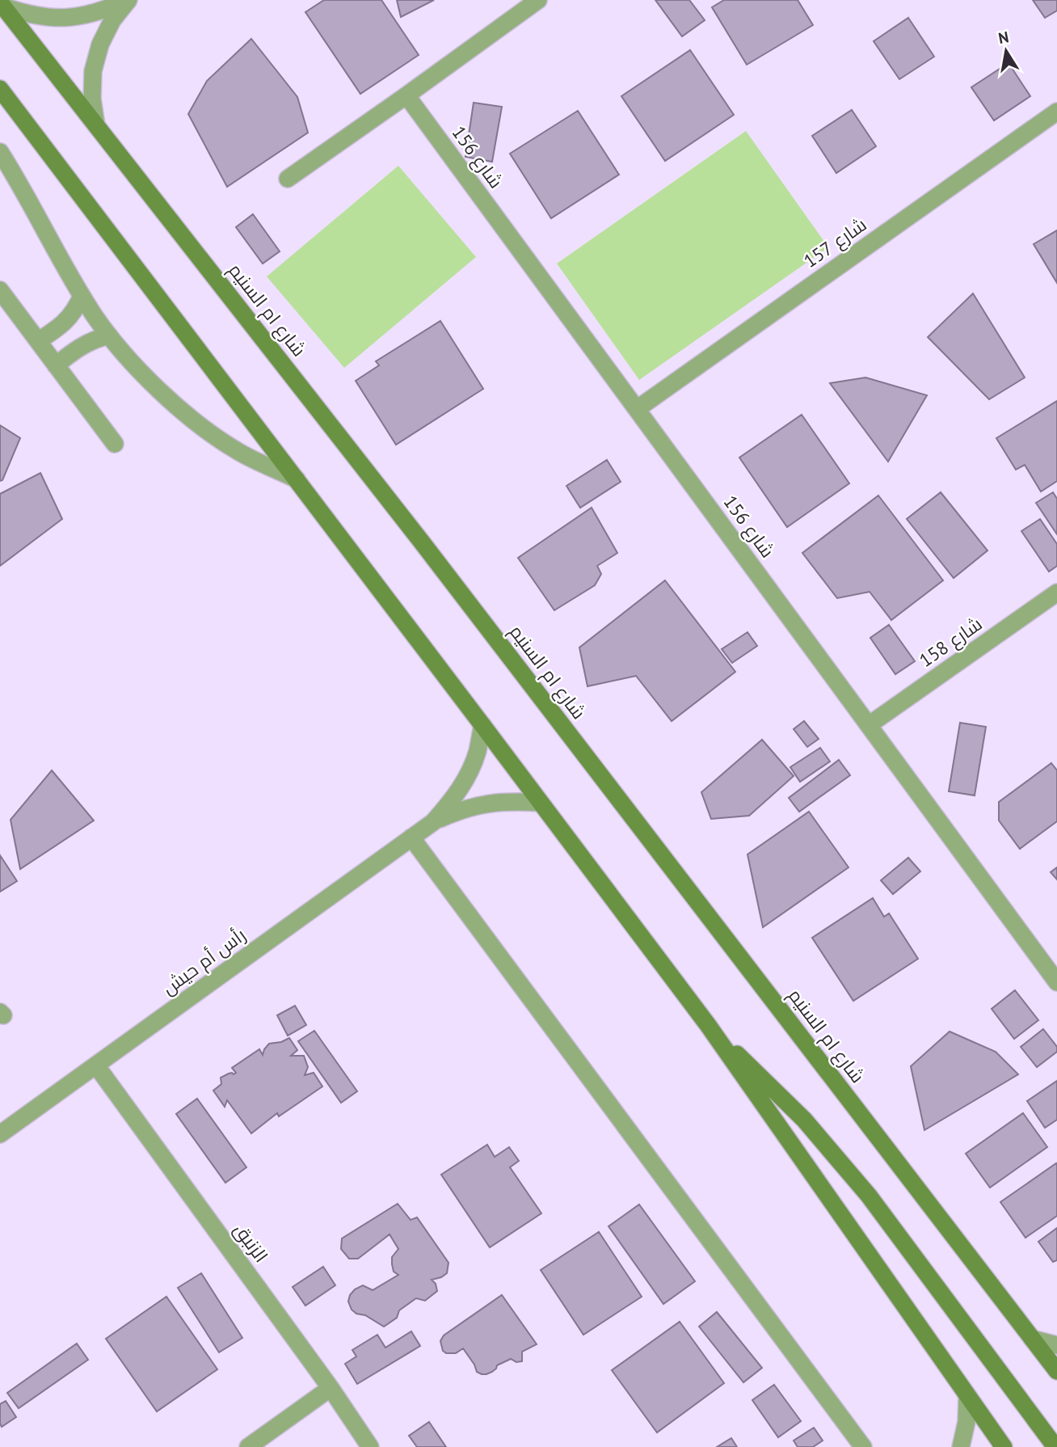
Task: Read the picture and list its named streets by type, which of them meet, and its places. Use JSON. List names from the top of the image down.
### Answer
{
  "streets": {
    "main road": ["شارع ام السنيم"],
    "street": [
      "شارع 156",
      "شارع 157",
      "شارع 158",
      "رأس أم حيش",
      "الزنبق"
    ]
  },
  "crossings": [
    ["شارع 156", "شارع 157"],
    ["شارع 156", "شارع 158"],
    ["رأس أم حيش", "الزنبق"]
  ],
  "north": "top"
}
